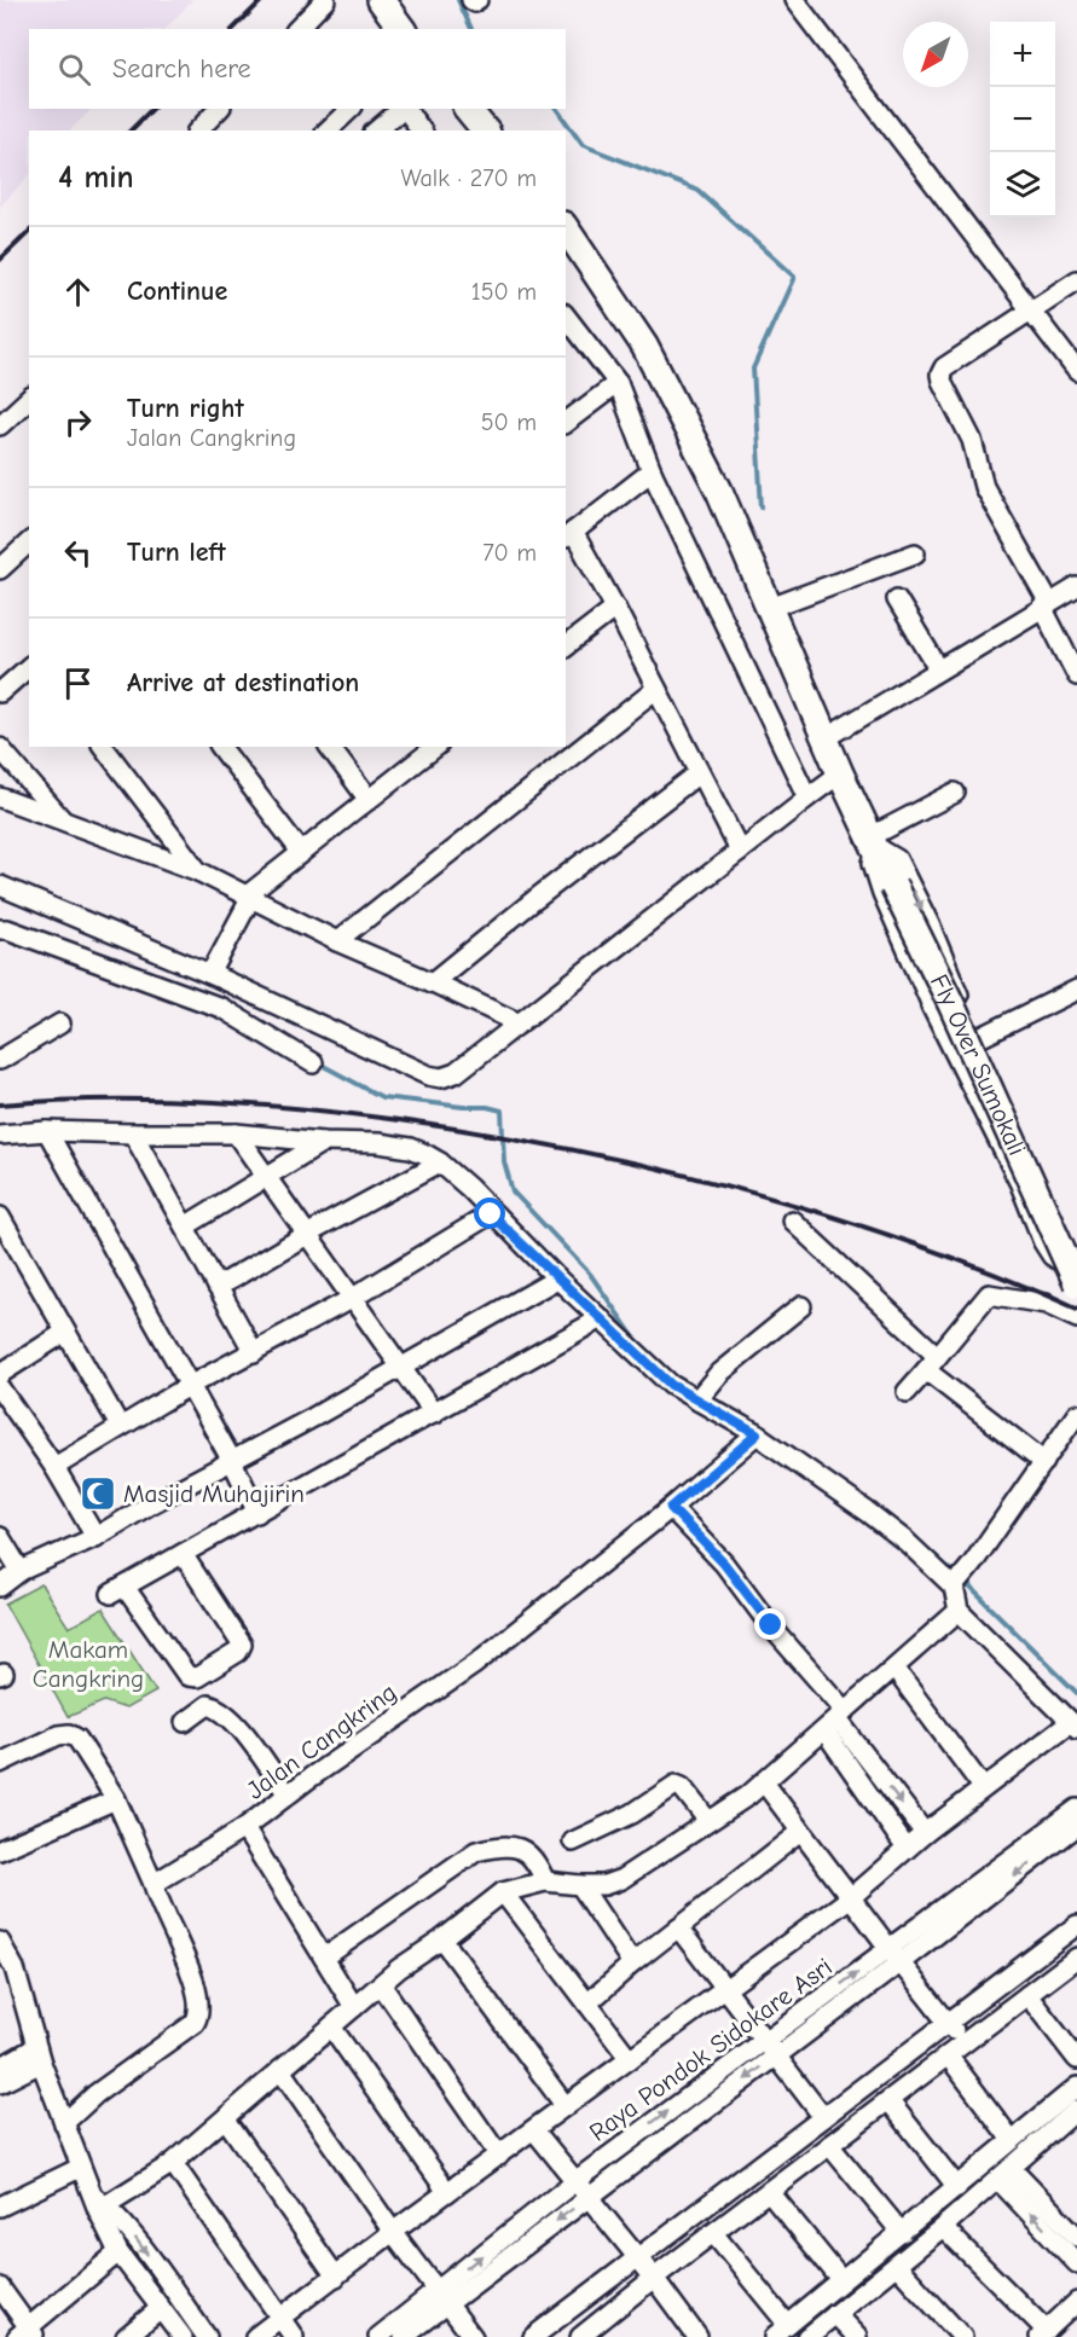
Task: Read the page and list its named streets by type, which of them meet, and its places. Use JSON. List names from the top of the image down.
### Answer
{
  "streets": {
    "main road": ["Fly Over Sumokali"],
    "street": ["Jalan Cangkring", "Raya Pondok Sidokare Asri"]
  },
  "parks": ["Makam Cangkring"],
  "places": {
    "mosque": ["Masjid Muhajirin"]
  },
  "north": "bottom left",
  "page": {
    "map_buttons": ["+", "−"],
    "search": "Search here",
    "heading": ["4 min", "Walk · 270 m"],
    "list": [
      ["Continue", "150 m"],
      ["Turn right", "Jalan Cangkring", "50 m"],
      ["Turn left", "70 m"],
      "Arrive at destination"
    ]
  }
}
